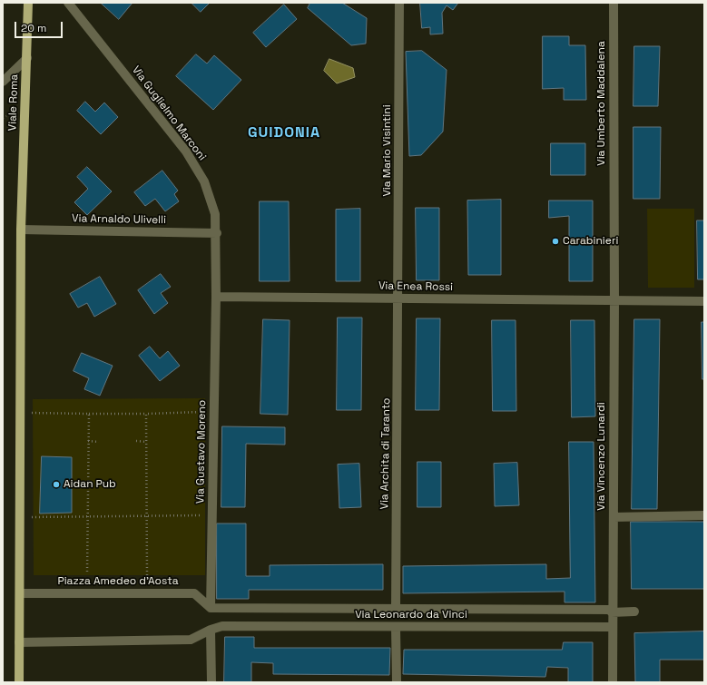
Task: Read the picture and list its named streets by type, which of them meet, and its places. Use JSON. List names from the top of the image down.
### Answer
{
  "streets": {
    "main road": ["Viale Roma"],
    "street": [
      "Via Umberto Maddalena",
      "Via Guglielmo Marconi",
      "Via Mario Visintini",
      "Via Arnaldo Ulivelli",
      "Via Enea Rossi",
      "Via Gustavo Moreno",
      "Via Archita di Taranto",
      "Via Vincenzo Lunardi",
      "Piazza Amedeo d'Aosta",
      "Via Leonardo da Vinci"
    ]
  },
  "crossings": [
    ["Viale Roma", "Via Arnaldo Ulivelli"],
    ["Viale Roma", "Piazza Amedeo d'Aosta"],
    ["Via Umberto Maddalena", "Via Enea Rossi"],
    ["Via Umberto Maddalena", "Via Vincenzo Lunardi"],
    ["Via Guglielmo Marconi", "Via Arnaldo Ulivelli"],
    ["Via Guglielmo Marconi", "Via Enea Rossi"],
    ["Via Guglielmo Marconi", "Via Gustavo Moreno"],
    ["Via Mario Visintini", "Via Enea Rossi"],
    ["Via Mario Visintini", "Via Archita di Taranto"],
    ["Via Enea Rossi", "Via Gustavo Moreno"],
    ["Via Enea Rossi", "Via Archita di Taranto"],
    ["Via Enea Rossi", "Via Vincenzo Lunardi"],
    ["Via Gustavo Moreno", "Piazza Amedeo d'Aosta"],
    ["Via Gustavo Moreno", "Via Leonardo da Vinci"],
    ["Via Archita di Taranto", "Via Leonardo da Vinci"],
    ["Via Vincenzo Lunardi", "Via Leonardo da Vinci"],
    ["Piazza Amedeo d'Aosta", "Via Leonardo da Vinci"]
  ],
  "districts": ["GUIDONIA"],
  "places": ["Carabinieri", "Aidan Pub"],
  "scale_bar": "20 m"
}
